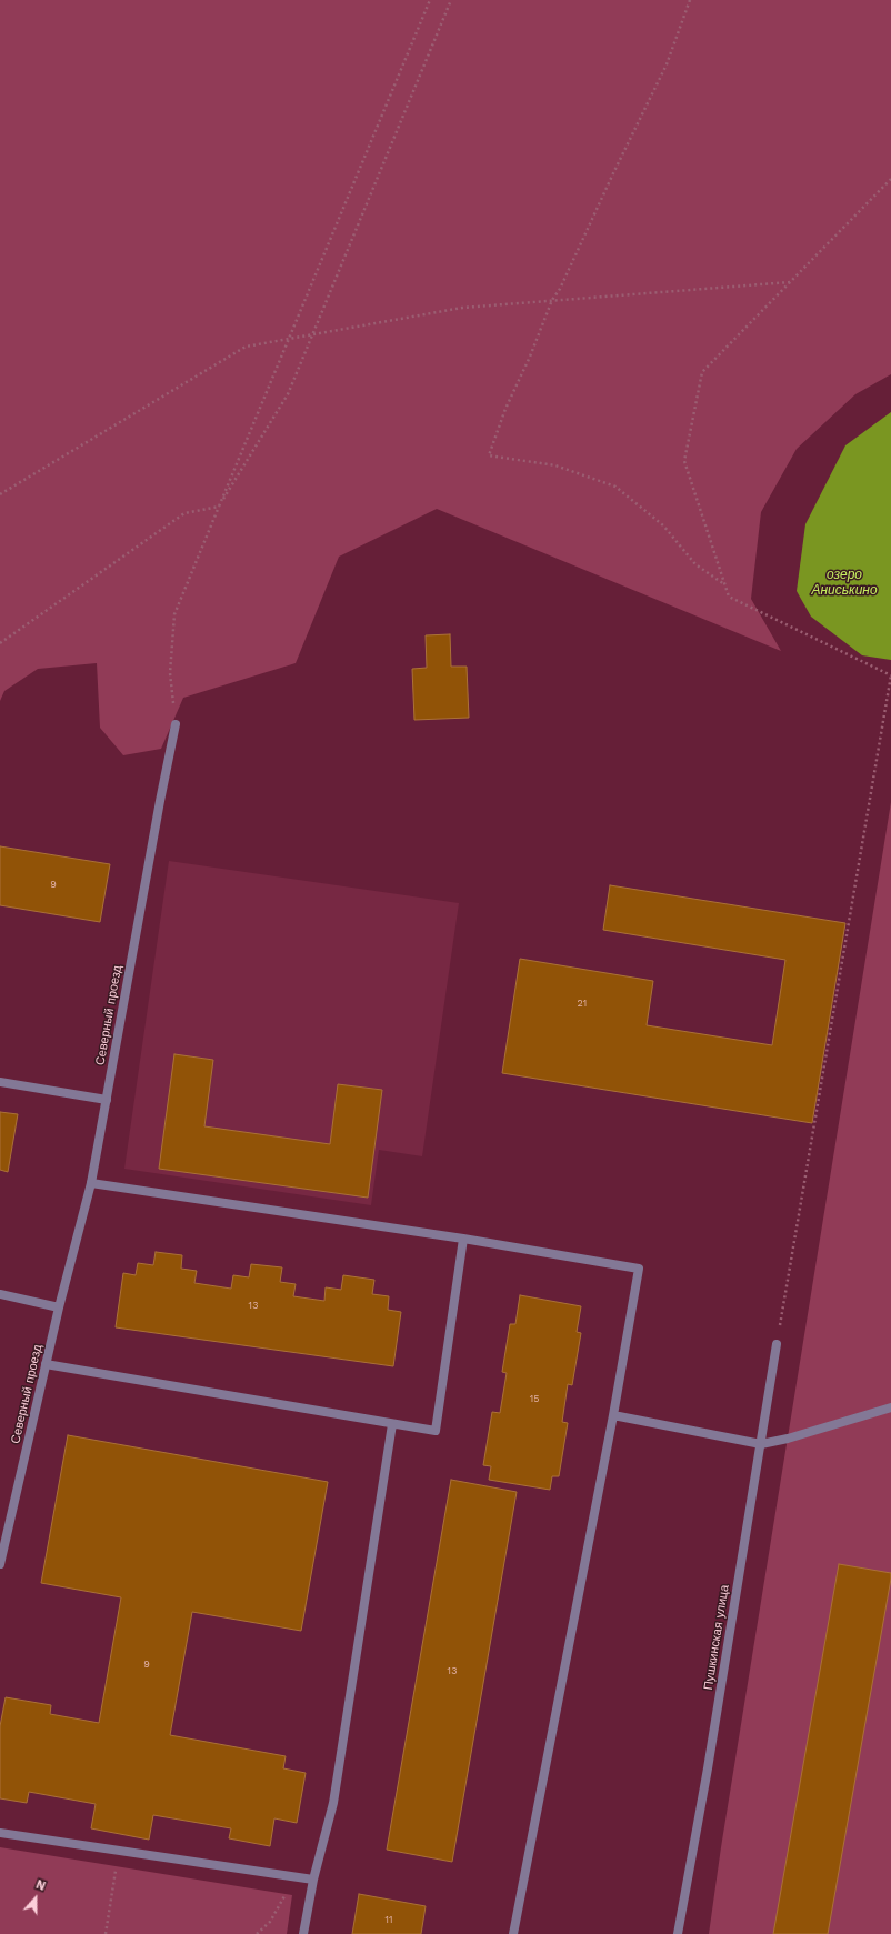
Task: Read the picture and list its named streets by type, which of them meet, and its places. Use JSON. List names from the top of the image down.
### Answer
{
  "streets": {
    "street": ["Северный проезд", "Пушкинская улица"]
  },
  "water": ["озеро Аниськино"],
  "house_numbers": [
    "9",
    "21",
    "13",
    "15",
    "9",
    "13",
    "11"
  ],
  "north": "top"
}
